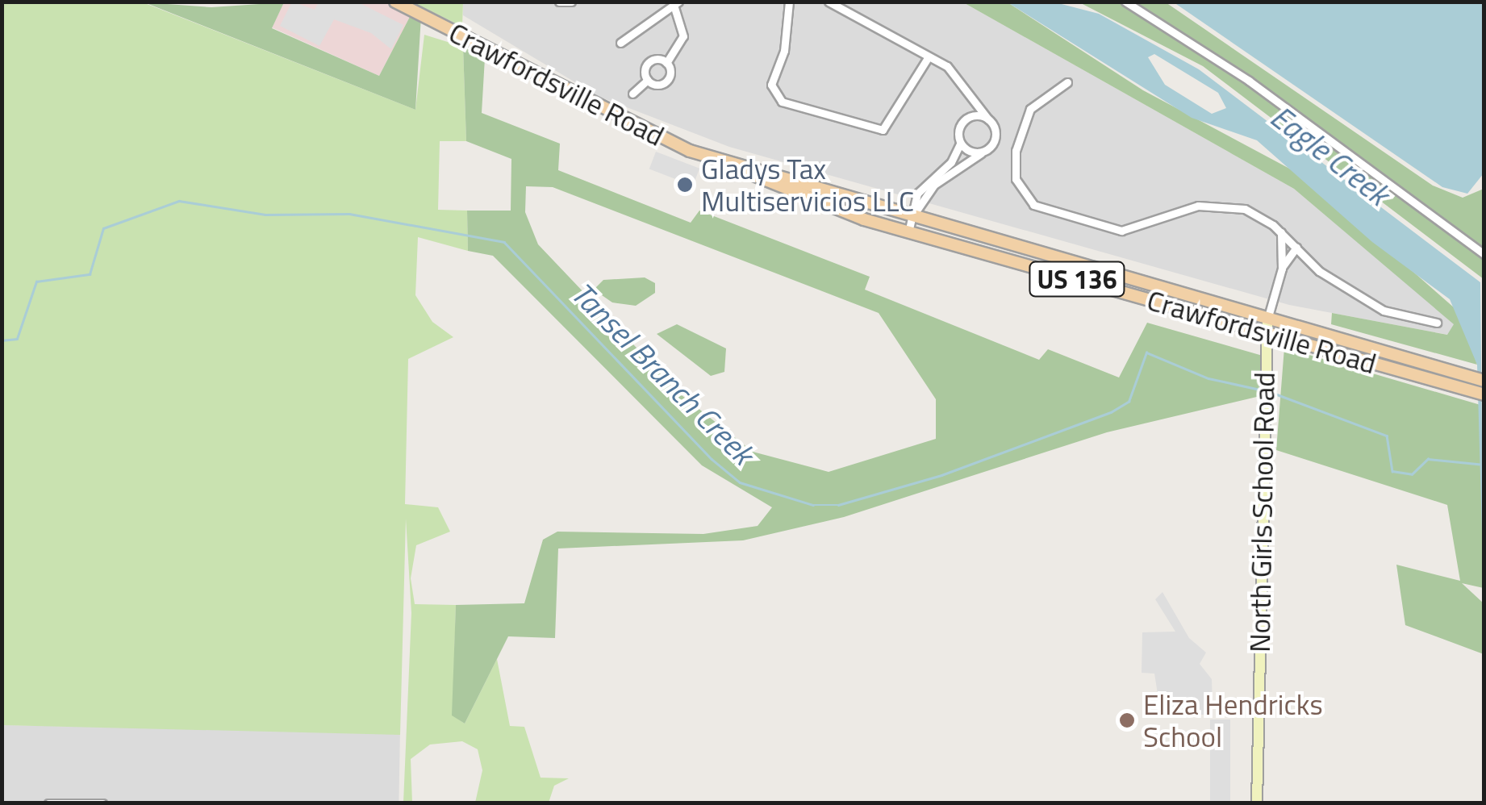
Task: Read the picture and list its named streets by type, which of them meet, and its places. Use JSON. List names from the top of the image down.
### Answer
{
  "streets": {
    "main road": ["Crawfordsville Road", "US 136", "North Girls School Road"]
  },
  "crossings": [
    ["Crawfordsville Road", "North Girls School Road"]
  ],
  "water": ["Eagle Creek", "Tansel Branch Creek"],
  "places": ["Gladys Tax Multiservicios LLC", "Eliza Hendricks School"]
}
